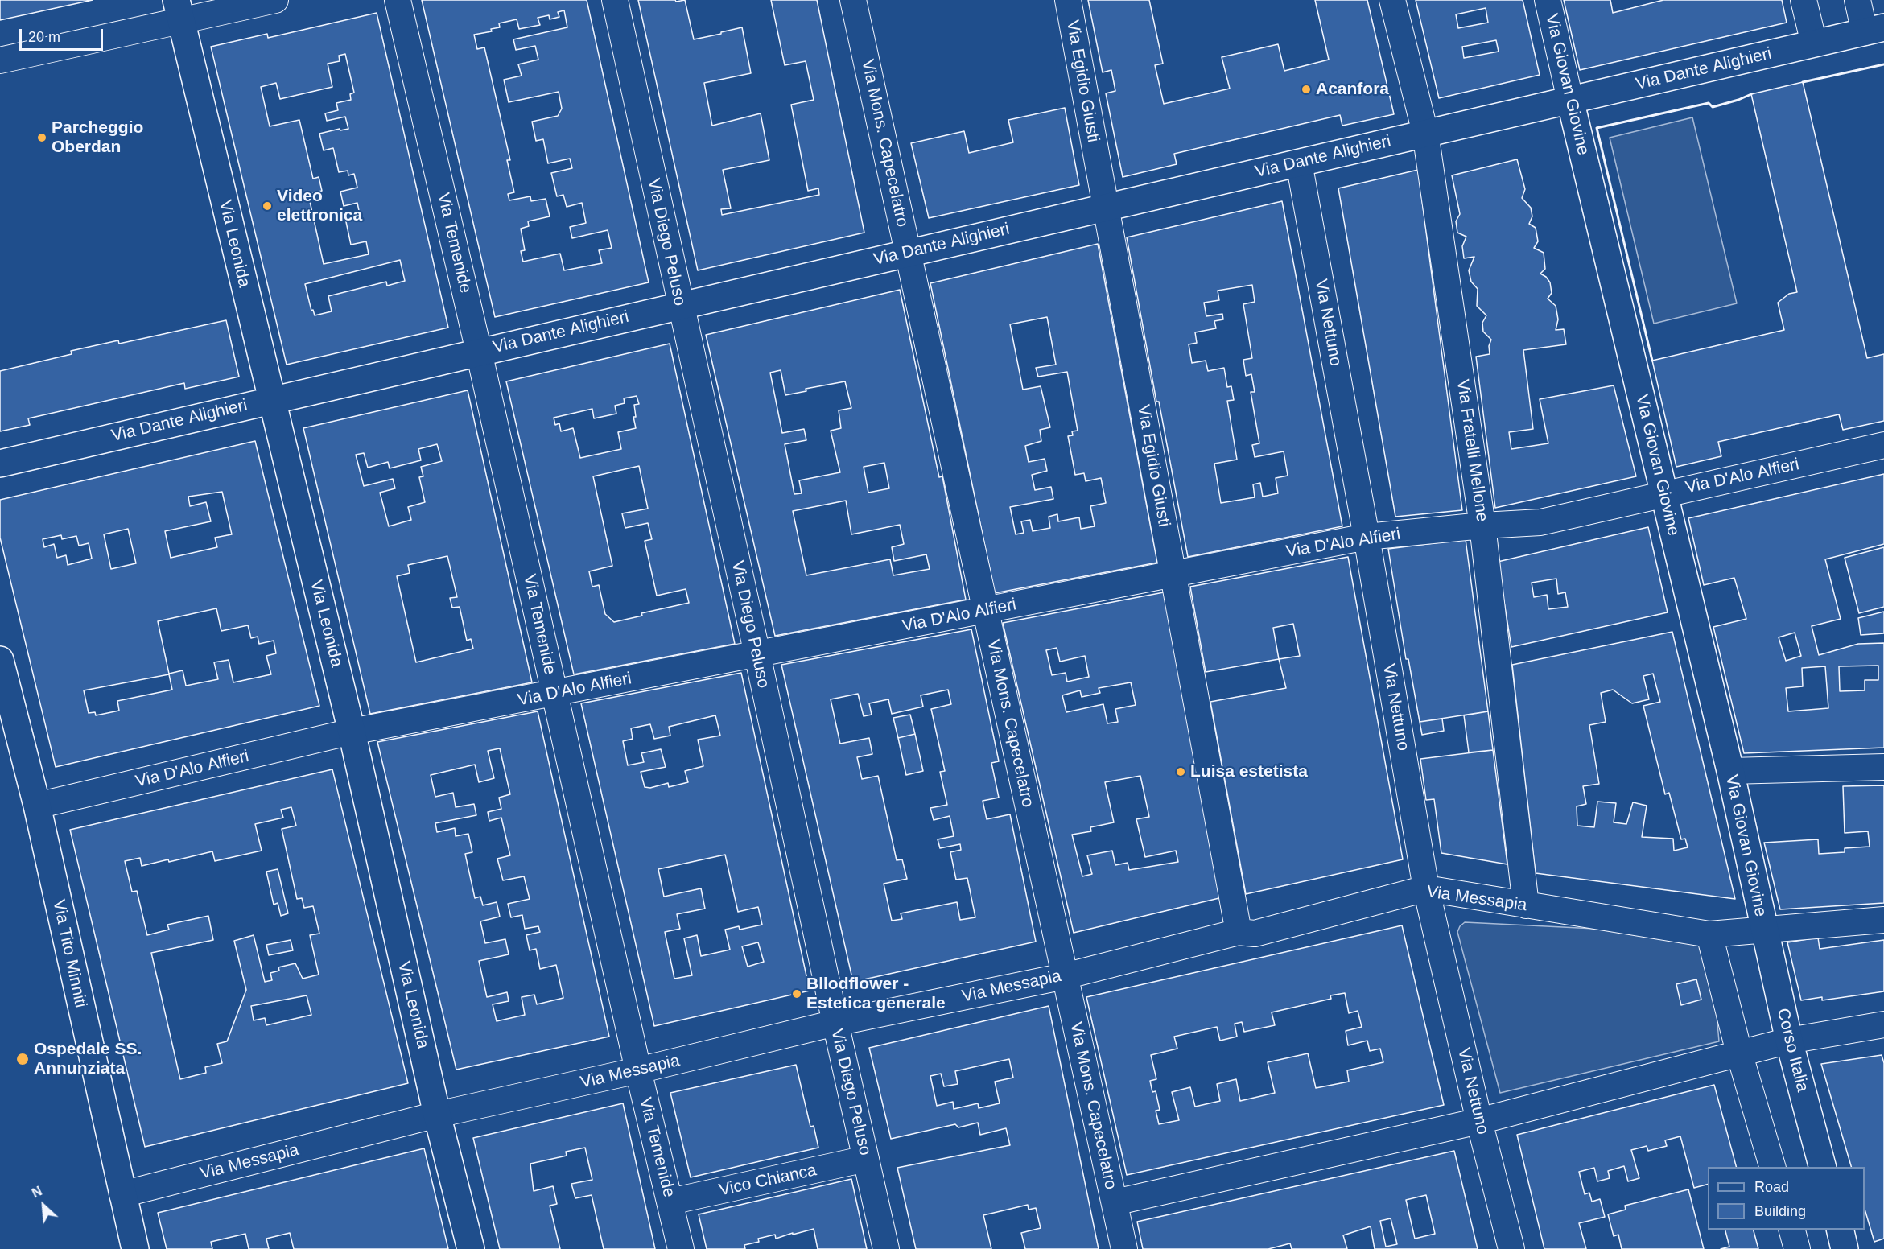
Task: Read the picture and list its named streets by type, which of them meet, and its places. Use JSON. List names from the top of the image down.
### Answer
{
  "streets": {
    "street": [
      "Via Dante Alighieri",
      "Via Egidio Giusti",
      "Via Giovan Giovine",
      "Via Mons. Capecelatro",
      "Via Diego Peluso",
      "Via Temenide",
      "Via Leonida",
      "Via Nettuno",
      "Via Fratelli Mellone",
      "Via D'Alo Alfieri",
      "Via Messapia",
      "Via Tito Minniti",
      "Corso Italia",
      "Vico Chianca"
    ]
  },
  "crossings": [
    ["Via Dante Alighieri", "Via Egidio Giusti"],
    ["Via Dante Alighieri", "Via Giovan Giovine"],
    ["Via Dante Alighieri", "Via Mons. Capecelatro"],
    ["Via Dante Alighieri", "Via Diego Peluso"],
    ["Via Dante Alighieri", "Via Temenide"],
    ["Via Dante Alighieri", "Via Leonida"],
    ["Via Dante Alighieri", "Via Nettuno"],
    ["Via Dante Alighieri", "Via Fratelli Mellone"],
    ["Via Egidio Giusti", "Via D'Alo Alfieri"],
    ["Via Egidio Giusti", "Via Messapia"],
    ["Via Giovan Giovine", "Via D'Alo Alfieri"],
    ["Via Giovan Giovine", "Via Messapia"],
    ["Via Giovan Giovine", "Corso Italia"],
    ["Via Mons. Capecelatro", "Via D'Alo Alfieri"],
    ["Via Mons. Capecelatro", "Via Messapia"],
    ["Via Diego Peluso", "Via D'Alo Alfieri"],
    ["Via Diego Peluso", "Via Messapia"],
    ["Via Diego Peluso", "Vico Chianca"],
    ["Via Temenide", "Via D'Alo Alfieri"],
    ["Via Temenide", "Via Messapia"],
    ["Via Temenide", "Vico Chianca"],
    ["Via Leonida", "Via D'Alo Alfieri"],
    ["Via Leonida", "Via Messapia"],
    ["Via Nettuno", "Via D'Alo Alfieri"],
    ["Via Nettuno", "Via Messapia"],
    ["Via Fratelli Mellone", "Via D'Alo Alfieri"],
    ["Via Fratelli Mellone", "Via Messapia"],
    ["Via D'Alo Alfieri", "Via Tito Minniti"],
    ["Via Messapia", "Via Tito Minniti"],
    ["Via Messapia", "Corso Italia"]
  ],
  "places": [
    "Acanfora",
    "Parcheggio Oberdan",
    "Video elettronica",
    "Luisa estetista",
    "Bllodflower - Estetica generale",
    "Ospedale SS. Annunziata"
  ],
  "legend": ["Road", "Building"],
  "scale_bar": "20 m",
  "north": "top left"
}
